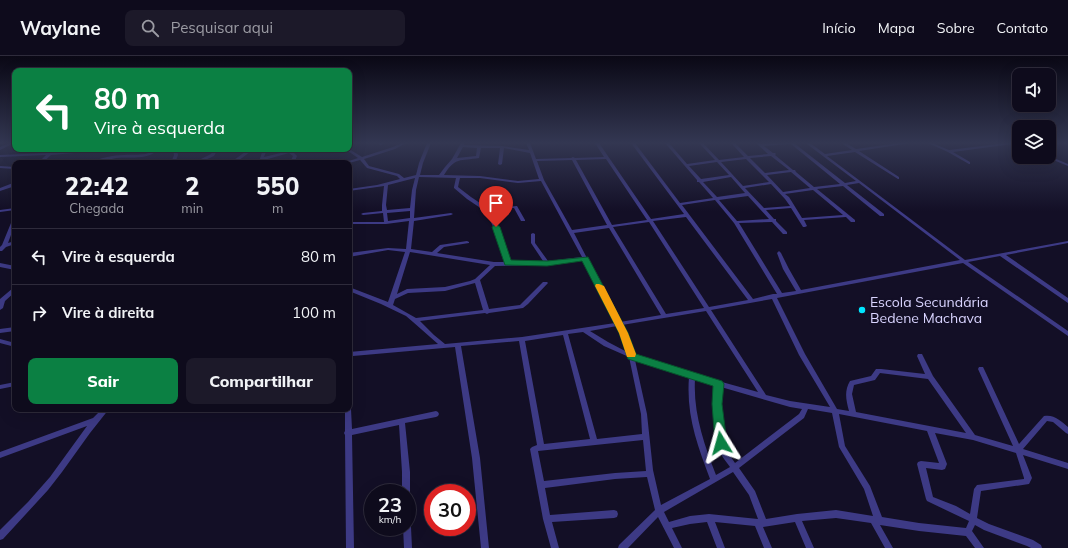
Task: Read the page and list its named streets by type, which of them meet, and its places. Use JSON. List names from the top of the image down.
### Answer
{
  "places": ["Escola Secundária Bedene Machava"],
  "page": {
    "header": "Waylane",
    "search": "Pesquisar aqui",
    "nav": [
      "Início",
      "Mapa",
      "Sobre",
      "Contato"
    ],
    "turn": ["80 m", "Vire à esquerda"],
    "eta": [
      "22:42",
      "Chegada",
      "2",
      "min",
      "550",
      "m"
    ],
    "list": [
      {
        "name": "Vire à esquerda",
        "value": "80 m"
      },
      {
        "name": "Vire à direita",
        "value": "100 m"
      }
    ],
    "buttons": ["Sair", "Compartilhar"],
    "speed": "23 km/h",
    "limit": "30"
  }
}
